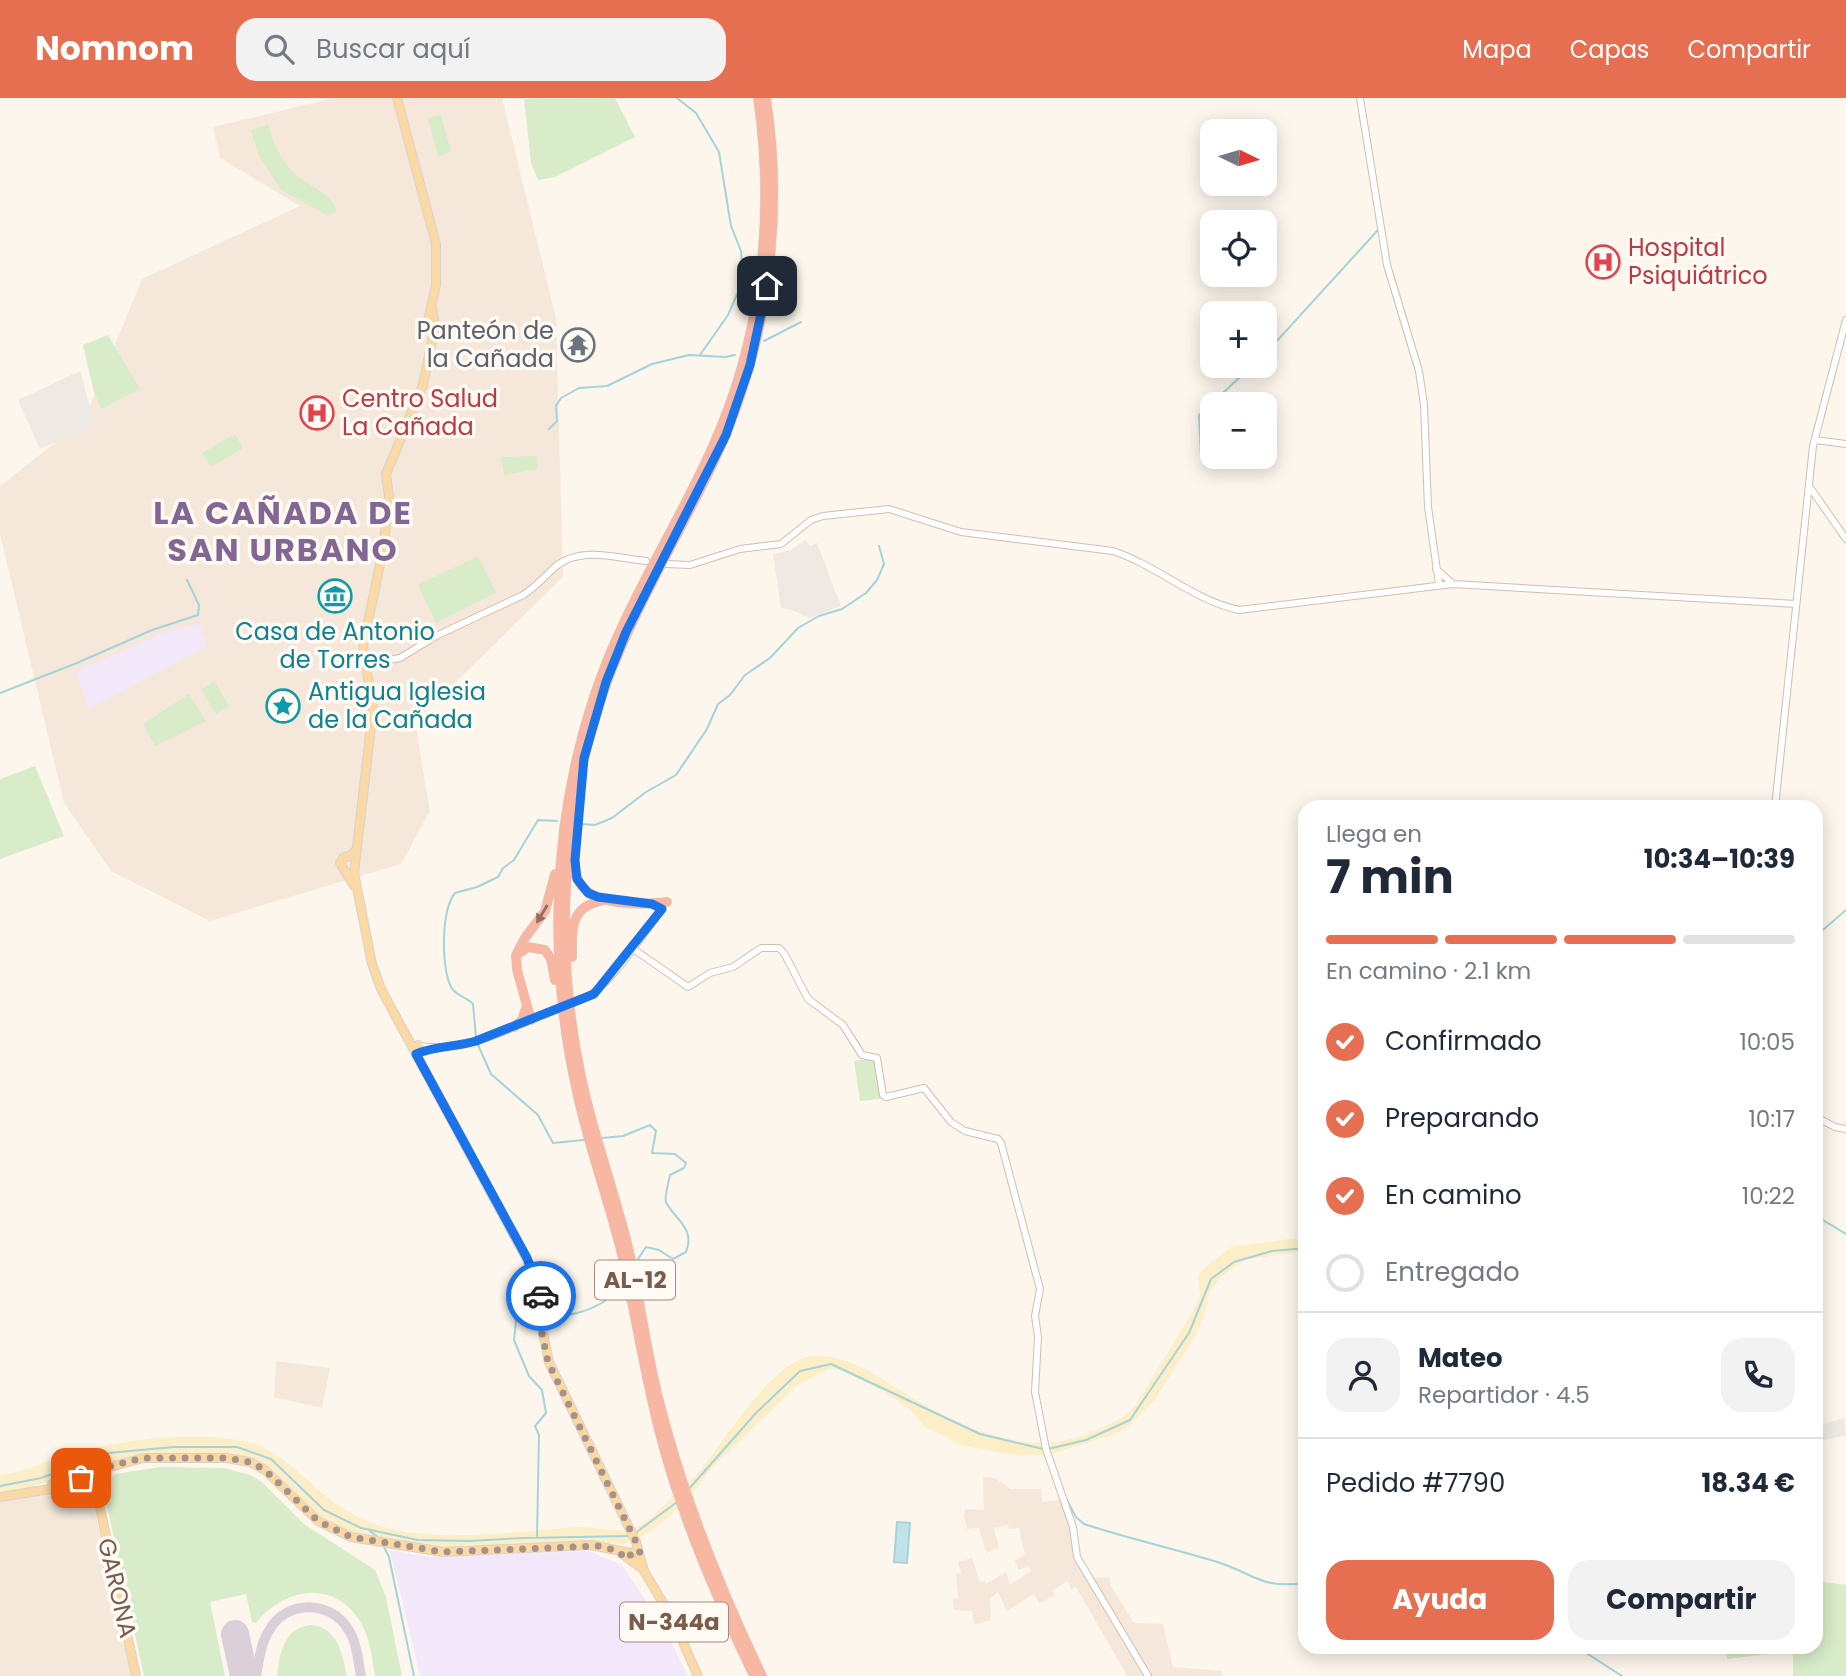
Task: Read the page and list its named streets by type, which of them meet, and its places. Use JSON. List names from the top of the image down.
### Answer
{
  "streets": {
    "highway": ["AL-12"],
    "main road": ["GARONA", "N-344a"]
  },
  "districts": ["LA CAÑADA DE SAN URBANO"],
  "places": {
    "hospital": ["Hospital Psiquiátrico", "Centro Salud La Cañada"],
    "temple": ["Panteón de la Cañada"],
    "museum": ["Casa de Antonio de Torres"],
    "place": ["Antigua Iglesia de la Cañada"]
  },
  "north": "right",
  "page": {
    "header": "Nomnom",
    "search": "Buscar aquí",
    "nav": ["Mapa", "Capas", "Compartir"],
    "map_buttons": ["+", "−"],
    "heading": ["7 min", "Llega en", "10:34–10:39"],
    "panel": [
      "Mateo",
      "Repartidor · 4.5",
      "Pedido #7790",
      "18.34 €"
    ],
    "bar": "En camino · 2.1 km",
    "list": [
      ["Confirmado", "10:05"],
      ["Preparando", "10:17"],
      ["En camino", "10:22"],
      "Entregado"
    ],
    "buttons": ["Ayuda", "Compartir"]
  }
}
